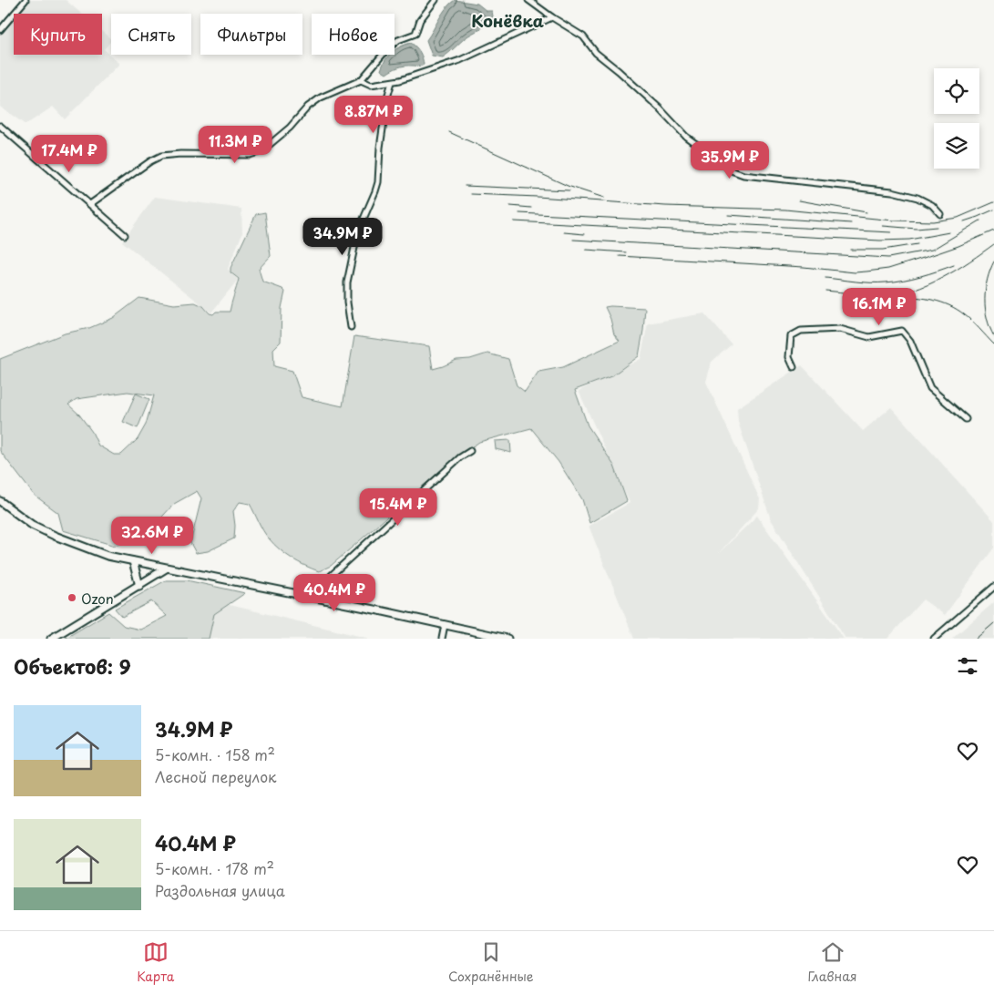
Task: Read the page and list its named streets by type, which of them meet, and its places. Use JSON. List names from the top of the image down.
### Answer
{
  "districts": ["Конёвка"],
  "places": ["Ozon"],
  "page": {
    "chip": [
      "Купить",
      "Снять",
      "Фильтры",
      "Новое"
    ],
    "price": [
      "8.87M ₽",
      "11.3M ₽",
      "17.4M ₽",
      "35.9M ₽",
      "34.9M ₽",
      "16.1M ₽",
      "15.4M ₽",
      "32.6M ₽",
      "40.4M ₽"
    ],
    "heading": "Объектов: 9",
    "list": [
      {
        "name": "34.9M ₽",
        "note": "5-комн. · 158 m² · Лесной переулок"
      },
      {
        "name": "40.4M ₽",
        "note": "5-комн. · 178 m² · Раздольная улица"
      }
    ],
    "tabs": ["Карта", "Сохранённые", "Главная"]
  }
}
